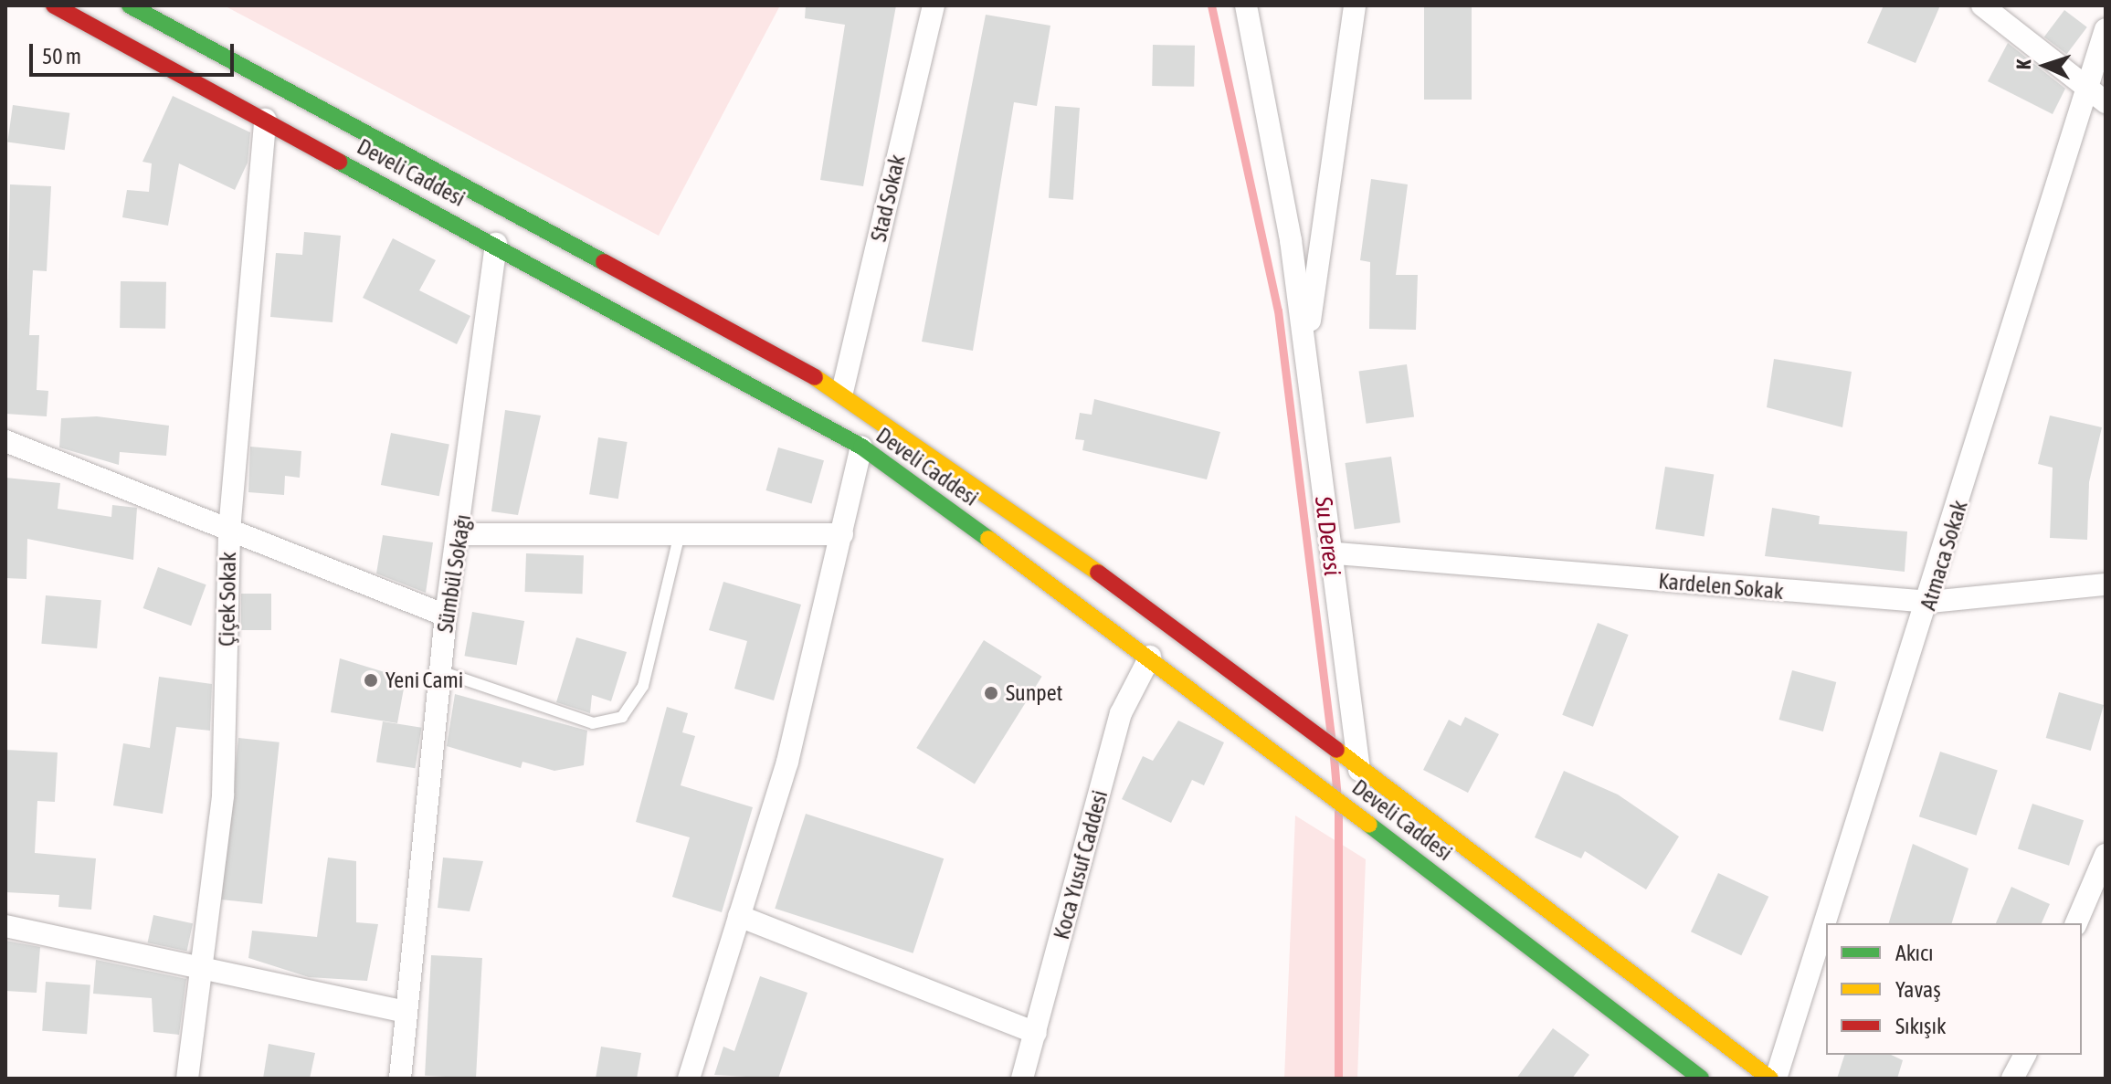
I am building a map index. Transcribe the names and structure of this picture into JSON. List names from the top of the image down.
{
  "streets": {
    "main road": ["Develi Caddesi"],
    "street": [
      "Stad Sokak",
      "Atmaca Sokak",
      "Sümbül Sokağı",
      "Kardelen Sokak",
      "Çiçek Sokak",
      "Koca Yusuf Caddesi"
    ]
  },
  "crossings": [
    ["Develi Caddesi", "Stad Sokak"],
    ["Develi Caddesi", "Atmaca Sokak"],
    ["Develi Caddesi", "Sümbül Sokağı"],
    ["Develi Caddesi", "Çiçek Sokak"],
    ["Develi Caddesi", "Koca Yusuf Caddesi"],
    ["Atmaca Sokak", "Kardelen Sokak"]
  ],
  "water": ["Su Deresi"],
  "places": ["Yeni Cami", "Sunpet"],
  "legend": ["Akıcı", "Yavaş", "Sıkışık"],
  "scale_bar": "50 m",
  "north": "left"
}
